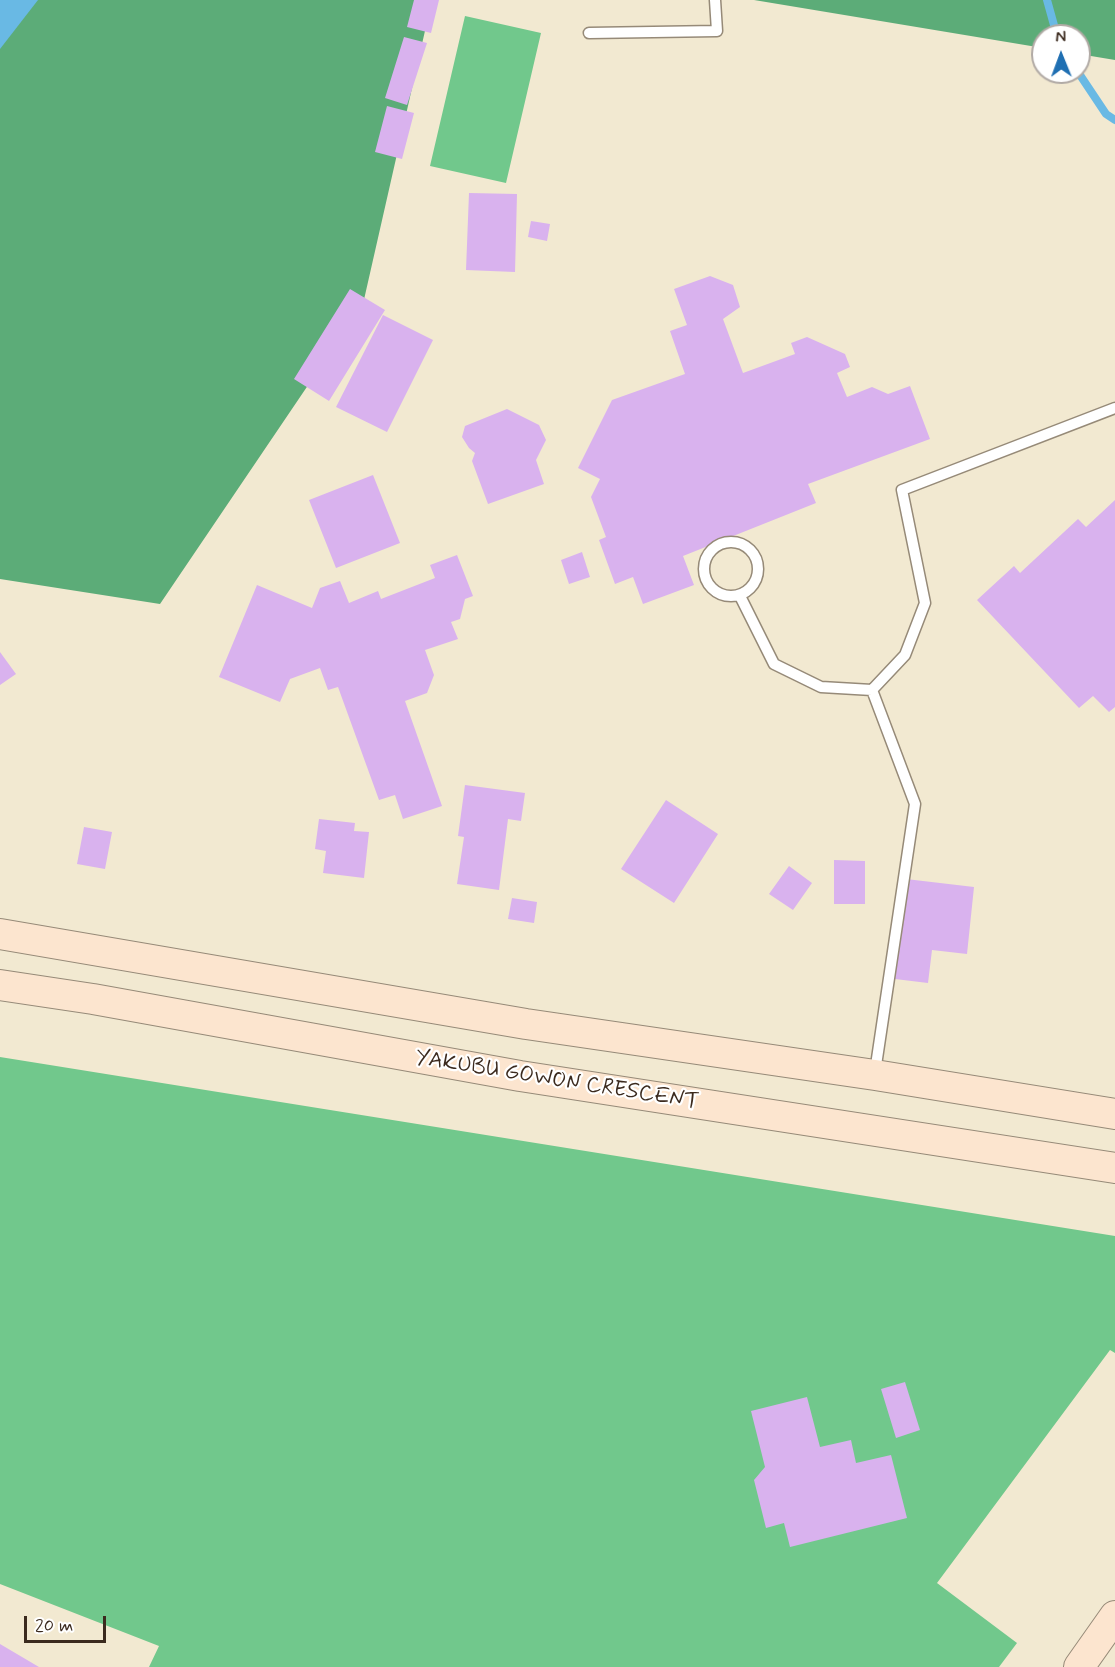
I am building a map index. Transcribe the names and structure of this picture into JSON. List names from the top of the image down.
{
  "streets": {
    "street": ["YAKUBU GOWON CRESCENT"]
  },
  "scale_bar": "20 m",
  "north": "top"
}
